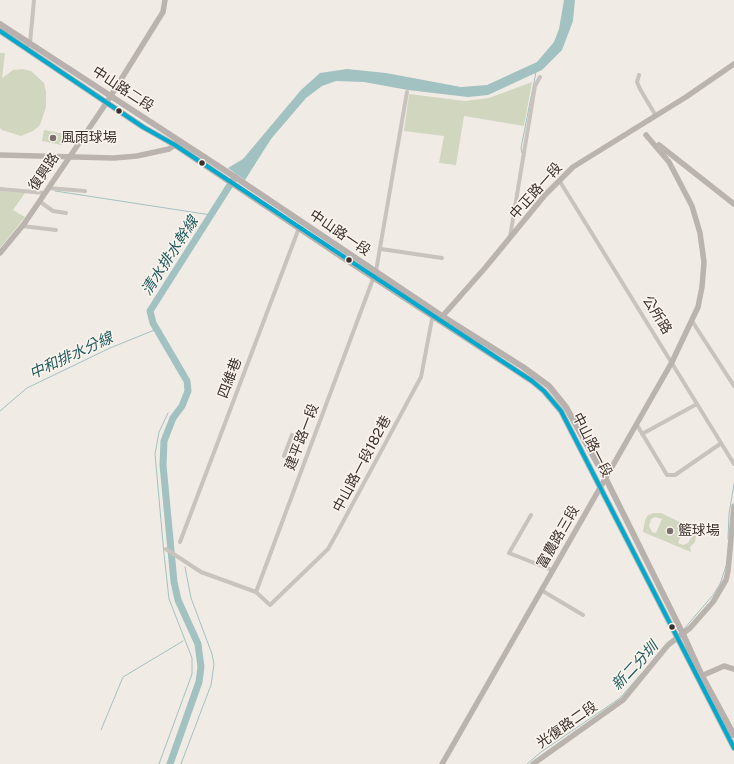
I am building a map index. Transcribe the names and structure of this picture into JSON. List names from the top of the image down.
{
  "streets": {
    "main road": ["中山路二段", "中山路一段"],
    "street": [
      "復興路",
      "中正路一段",
      "公所路",
      "四維巷",
      "建平路一段",
      "中山路一段182巷",
      "富農路三段",
      "光復路二段"
    ]
  },
  "crossings": [
    ["中山路二段", "復興路"],
    ["中山路二段", "中山路一段"],
    ["中正路一段", "中山路一段"],
    ["中正路一段", "公所路"],
    ["中山路一段", "四維巷"],
    ["中山路一段", "建平路一段"],
    ["中山路一段", "中山路一段182巷"],
    ["中山路一段", "富農路三段"],
    ["中山路一段", "光復路二段"],
    ["公所路", "富農路三段"],
    ["建平路一段", "中山路一段182巷"]
  ],
  "water": ["清水排水幹線", "中和排水分線", "新二分圳"],
  "places": ["風雨球場", "籃球場"]
}
